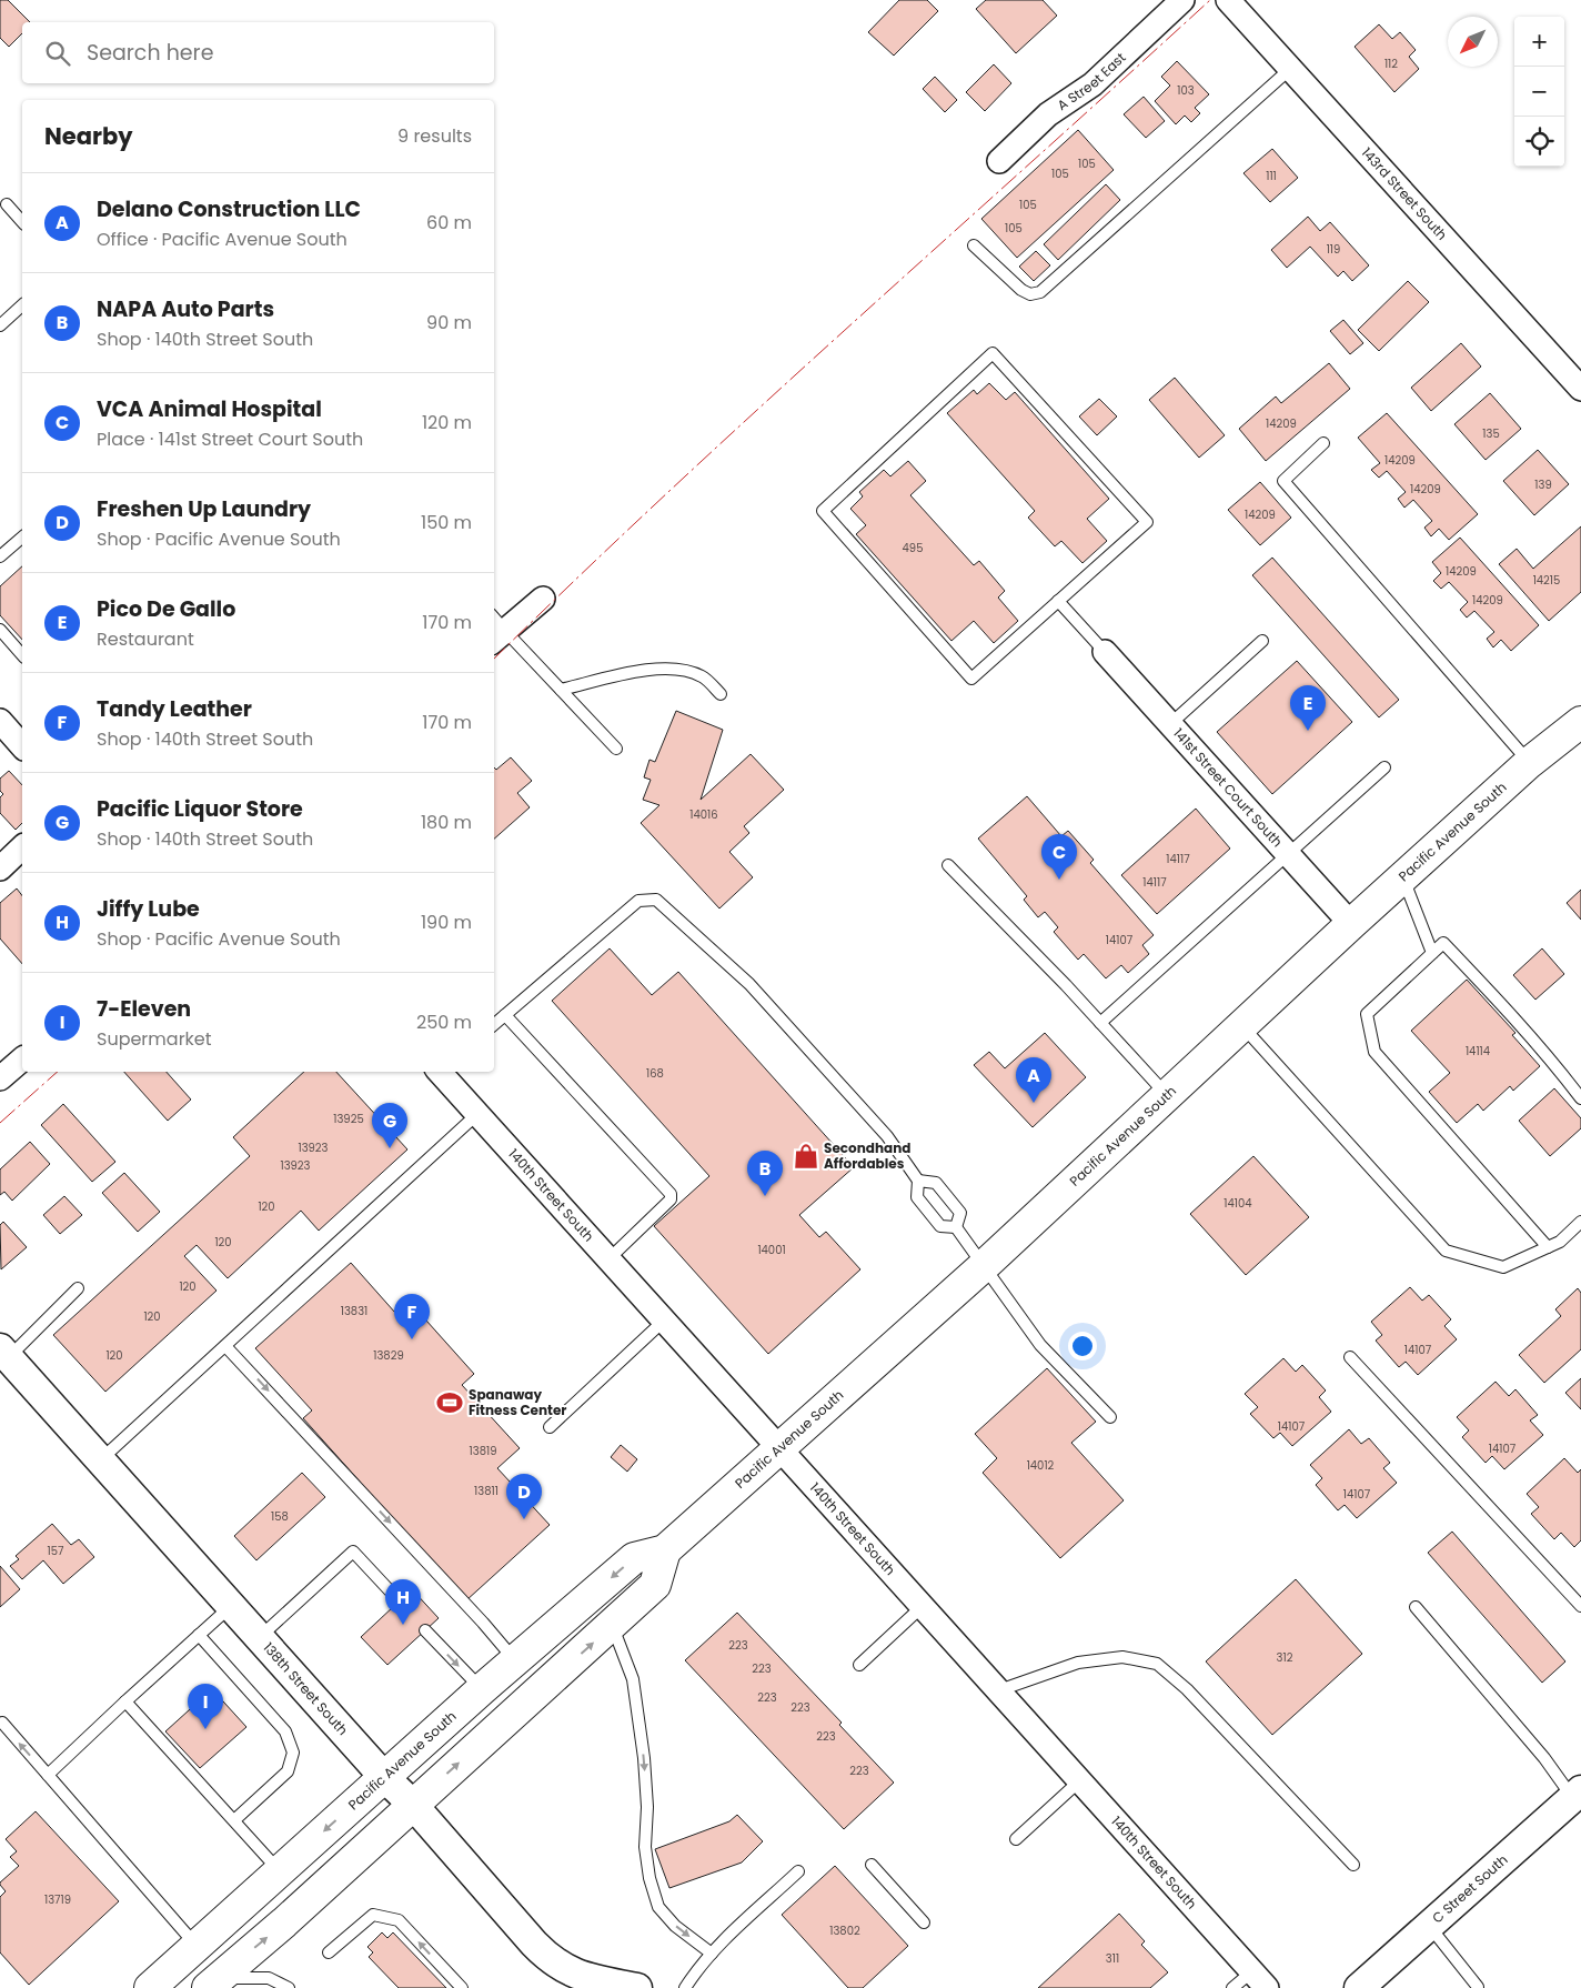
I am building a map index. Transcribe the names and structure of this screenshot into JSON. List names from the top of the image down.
{
  "streets": {
    "main road": ["Pacific Avenue South"],
    "street": [
      "A Street East",
      "143rd Street South",
      "141st Street Court South",
      "140th Street South",
      "138th Street South",
      "C Street South"
    ]
  },
  "crossings": [
    ["141st Street Court South", "Pacific Avenue South"],
    ["Pacific Avenue South", "140th Street South"],
    ["Pacific Avenue South", "138th Street South"]
  ],
  "places": {
    "shop": ["Secondhand Affordables"],
    "sports": ["Spanaway Fitness Center"]
  },
  "house_numbers": [
    "112",
    "103",
    "105",
    "105",
    "111",
    "105",
    "105",
    "119",
    "14209",
    "135",
    "14209",
    "139",
    "14209",
    "14209",
    "495",
    "14209",
    "14215",
    "14209",
    "14016",
    "14117",
    "14117",
    "14107",
    "14114",
    "168",
    "13925",
    "13923",
    "13923",
    "14104",
    "120",
    "120",
    "14001",
    "120",
    "13831",
    "120",
    "14107",
    "120",
    "13829",
    "14107",
    "14107",
    "13819",
    "14012",
    "13811",
    "14107",
    "158",
    "157",
    "223",
    "312",
    "223",
    "223",
    "223",
    "223",
    "223",
    "13719",
    "13802",
    "311"
  ],
  "north": "bottom left",
  "page": {
    "map_buttons": ["+", "−"],
    "search": "Search here",
    "heading": ["Nearby", "9 results"],
    "list": [
      {
        "mark": "A",
        "name": "Delano Construction LLC",
        "note": "Office · Pacific Avenue South",
        "value": "60 m"
      },
      {
        "mark": "B",
        "name": "NAPA Auto Parts",
        "note": "Shop · 140th Street South",
        "value": "90 m"
      },
      {
        "mark": "C",
        "name": "VCA Animal Hospital",
        "note": "Place · 141st Street Court South",
        "value": "120 m"
      },
      {
        "mark": "D",
        "name": "Freshen Up Laundry",
        "note": "Shop · Pacific Avenue South",
        "value": "150 m"
      },
      {
        "mark": "E",
        "name": "Pico De Gallo",
        "note": "Restaurant",
        "value": "170 m"
      },
      {
        "mark": "F",
        "name": "Tandy Leather",
        "note": "Shop · 140th Street South",
        "value": "170 m"
      },
      {
        "mark": "G",
        "name": "Pacific Liquor Store",
        "note": "Shop · 140th Street South",
        "value": "180 m"
      },
      {
        "mark": "H",
        "name": "Jiffy Lube",
        "note": "Shop · Pacific Avenue South",
        "value": "190 m"
      },
      {
        "mark": "I",
        "name": "7-Eleven",
        "note": "Supermarket",
        "value": "250 m"
      }
    ],
    "pins": [
      "E",
      "C",
      "A",
      "G",
      "B",
      "F",
      "D",
      "H",
      "I"
    ]
  }
}
